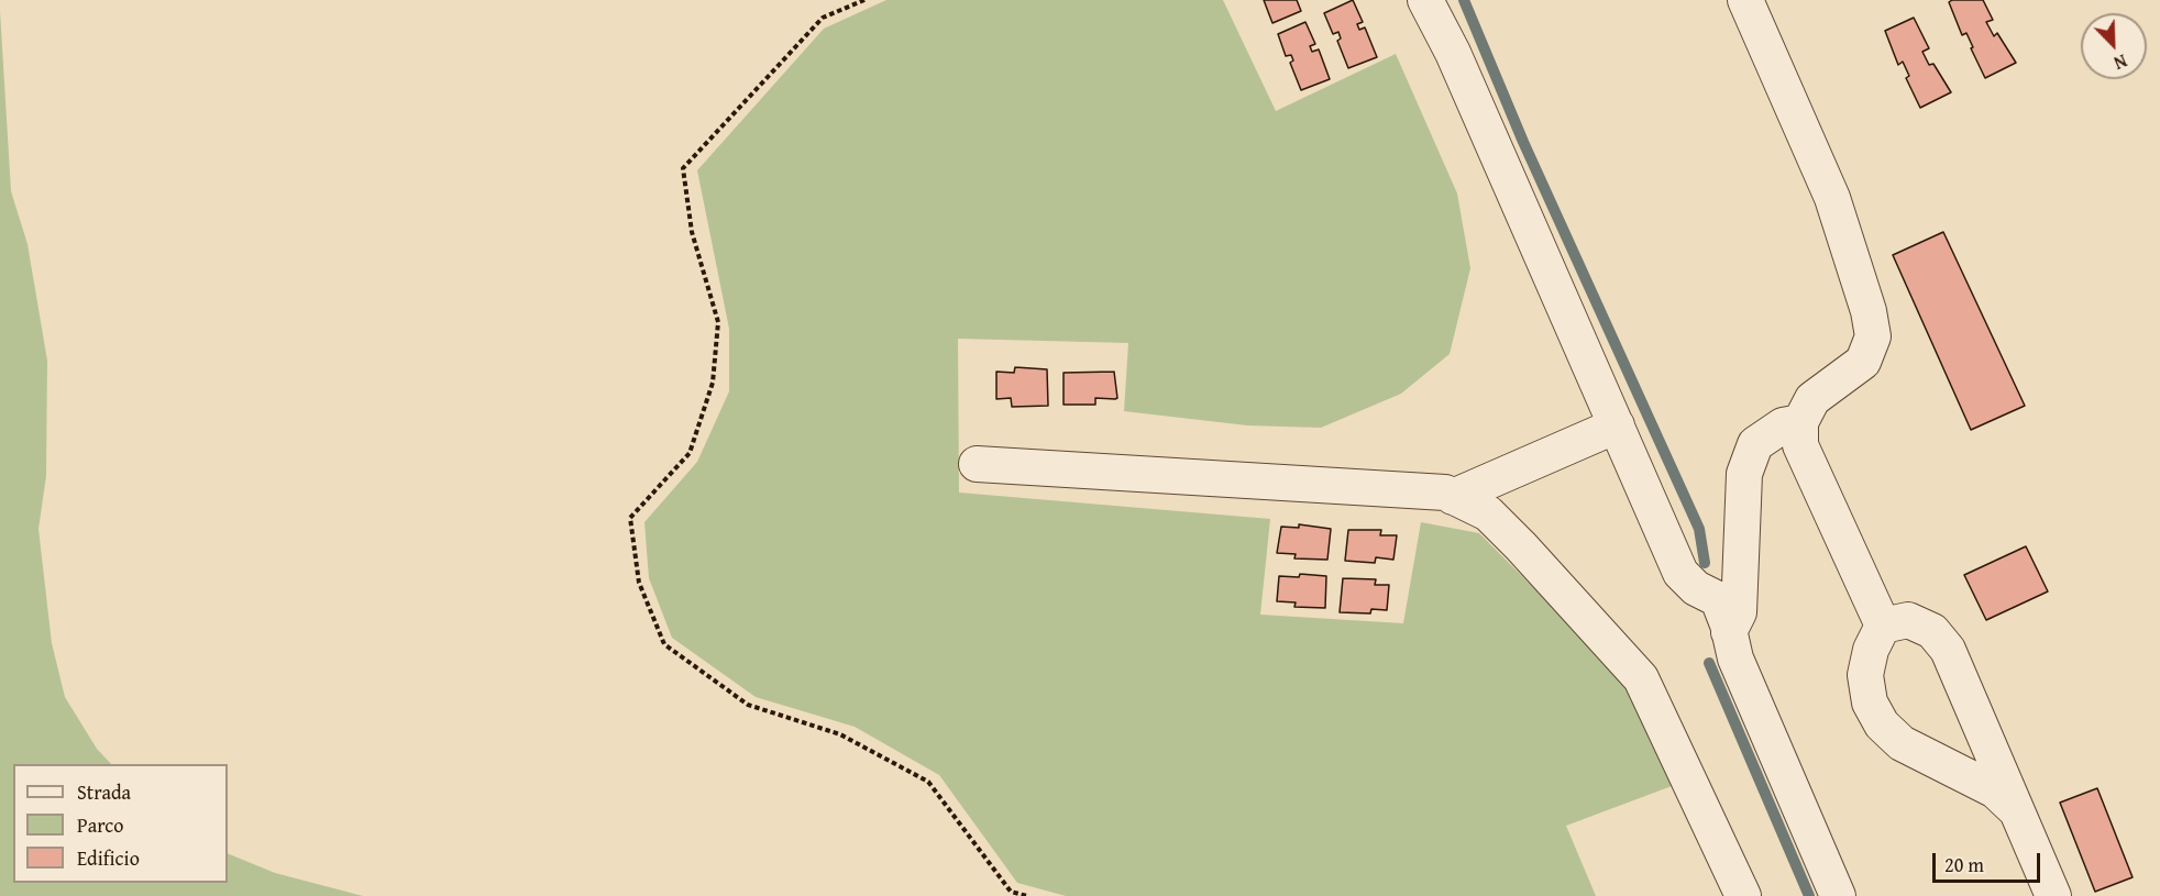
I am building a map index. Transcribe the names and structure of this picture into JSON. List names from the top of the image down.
{
  "legend": ["Strada", "Parco", "Edificio"],
  "scale_bar": "20 m",
  "north": "bottom right"
}
